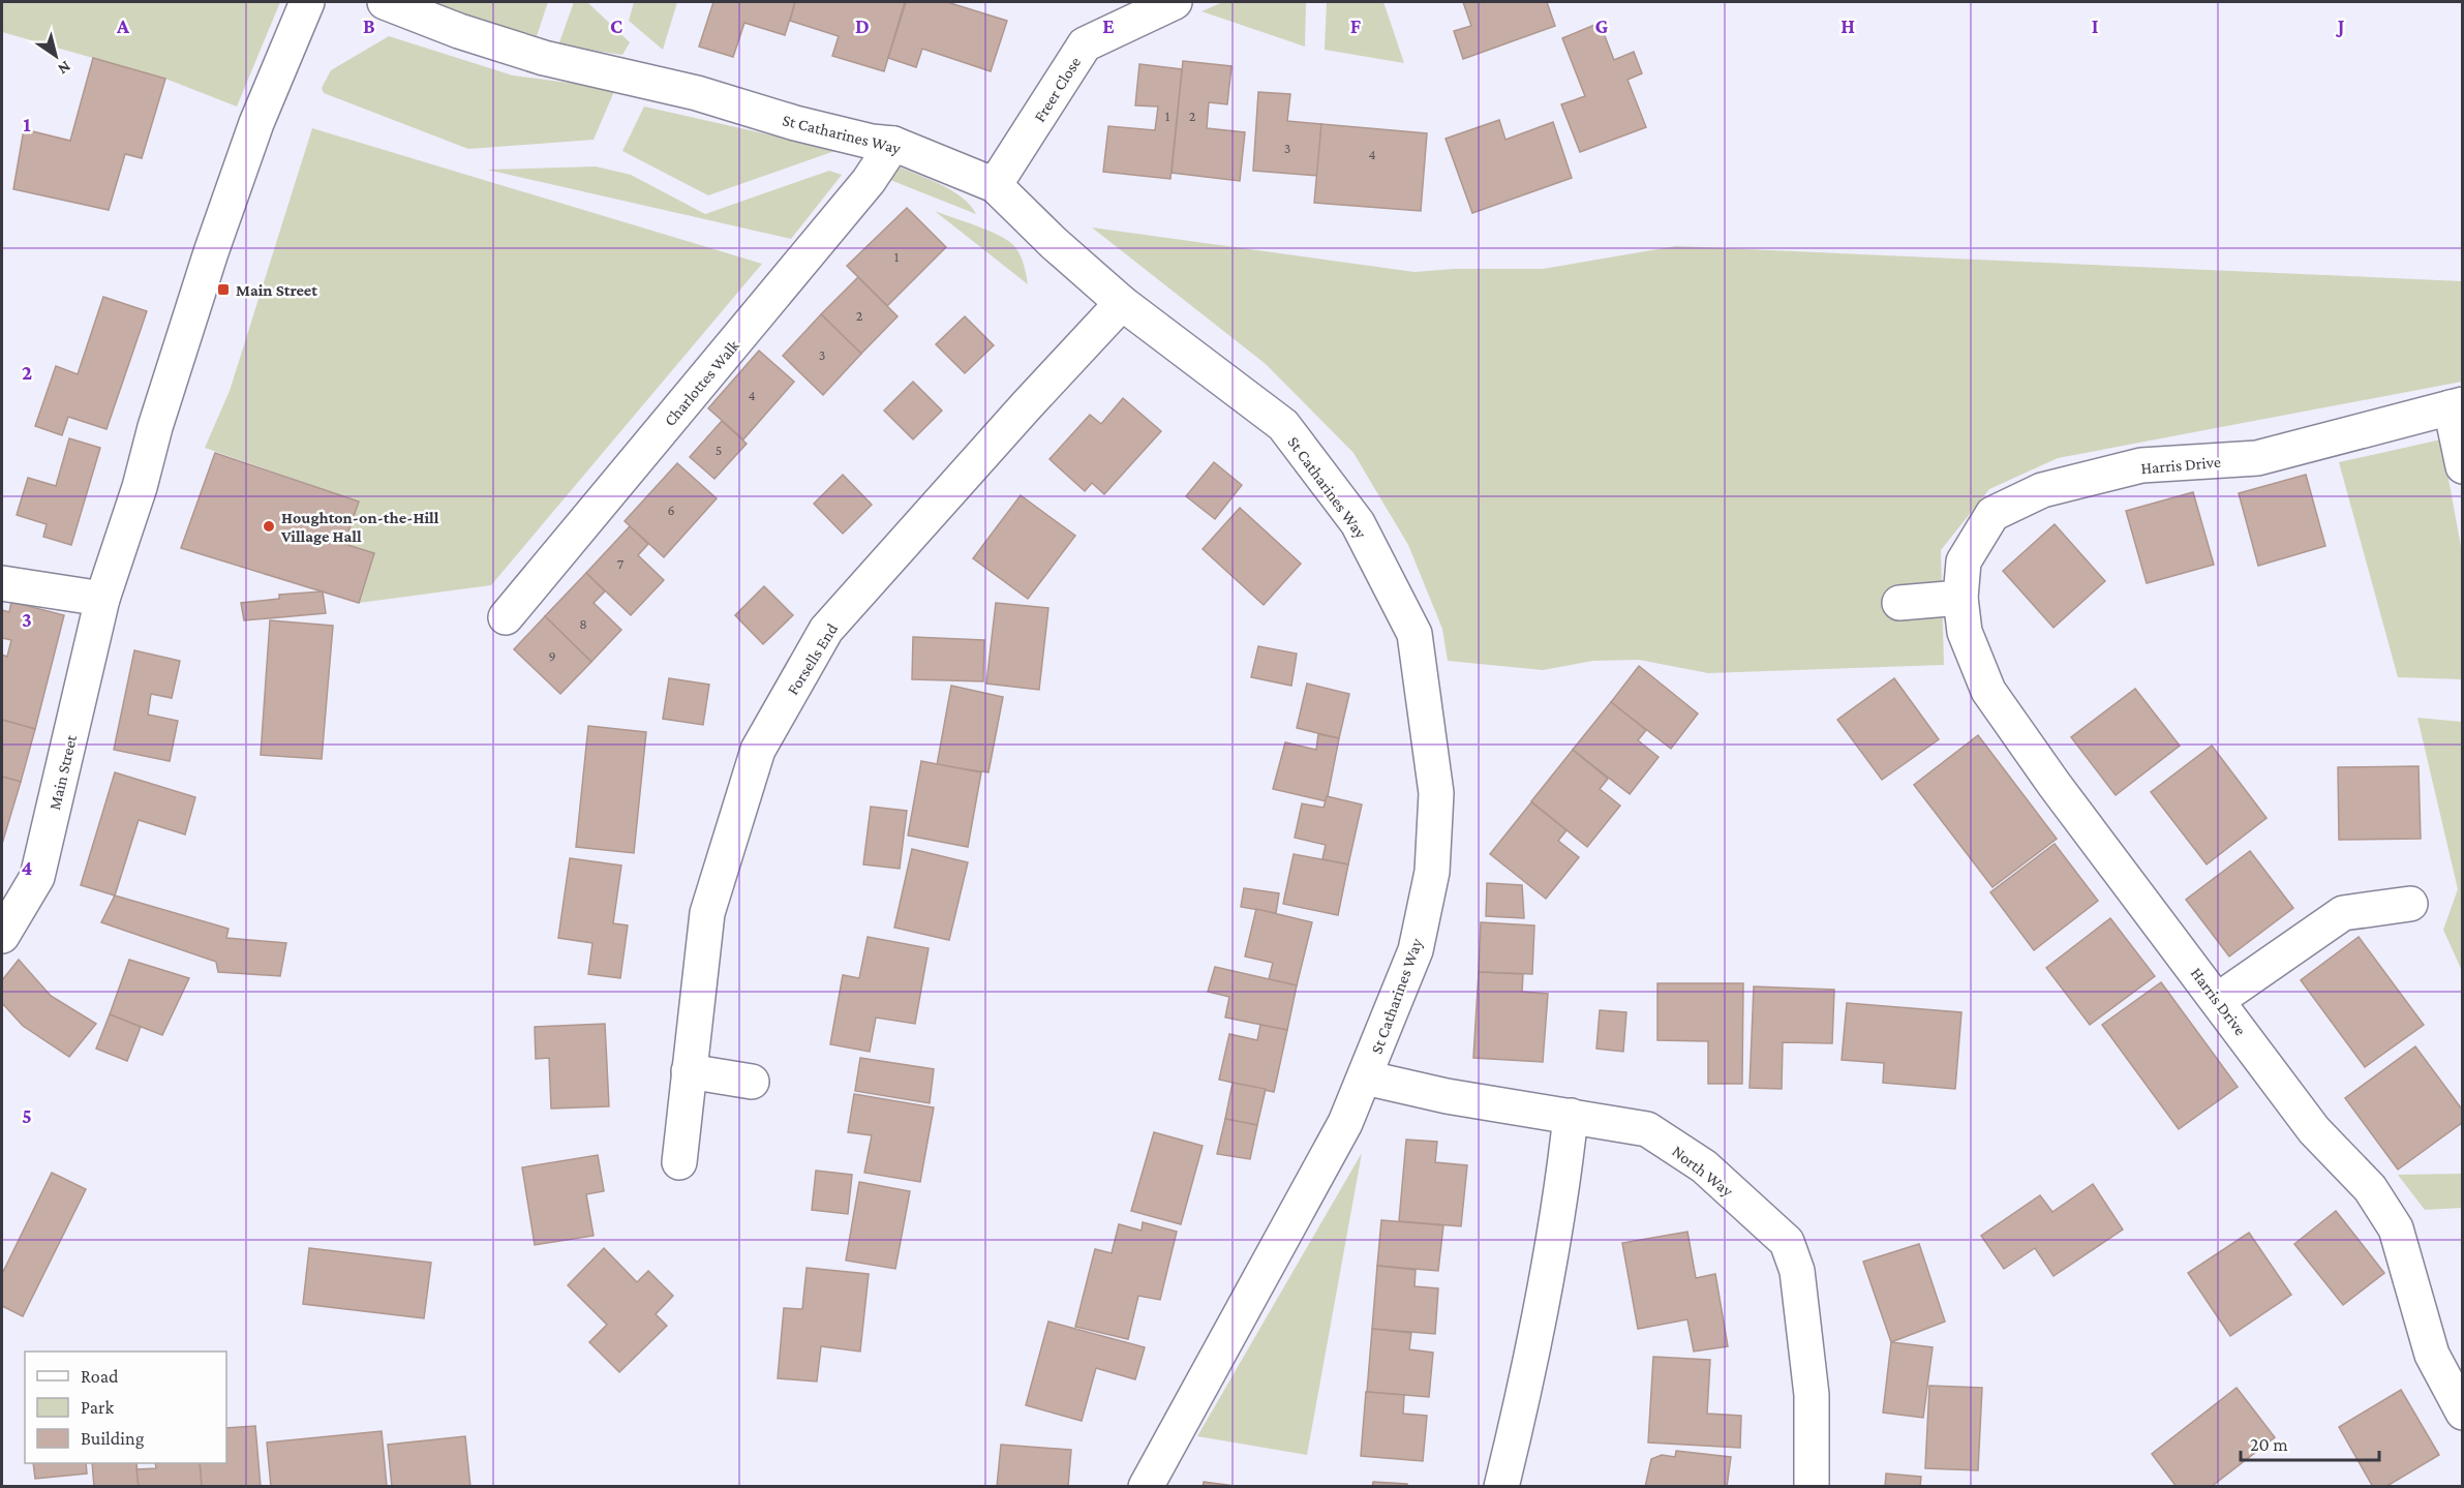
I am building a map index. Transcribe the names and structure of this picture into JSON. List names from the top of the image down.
{
  "streets": {
    "street": [
      "Freer Close",
      "St Catharines Way",
      "Charlottes Walk",
      "Harris Drive",
      "Forsells End",
      "Main Street",
      "North Way"
    ]
  },
  "crossings": [
    ["Freer Close", "St Catharines Way"],
    ["St Catharines Way", "Charlottes Walk"],
    ["St Catharines Way", "Forsells End"],
    ["St Catharines Way", "North Way"]
  ],
  "places": {
    "transit": ["Main Street"],
    "other": ["Houghton-on-the-Hill Village Hall"]
  },
  "house_numbers": [
    "1",
    "2",
    "3",
    "4",
    "1",
    "2",
    "3",
    "4",
    "5",
    "6",
    "7",
    "8",
    "9"
  ],
  "legend": ["Road", "Park", "Building"],
  "scale_bar": "20 m",
  "north": "bottom right",
  "grid": {
    "columns": [
      "A",
      "B",
      "C",
      "D",
      "E",
      "F",
      "G",
      "H",
      "I",
      "J"
    ],
    "rows": [
      "1",
      "2",
      "3",
      "4",
      "5"
    ]
  }
}
